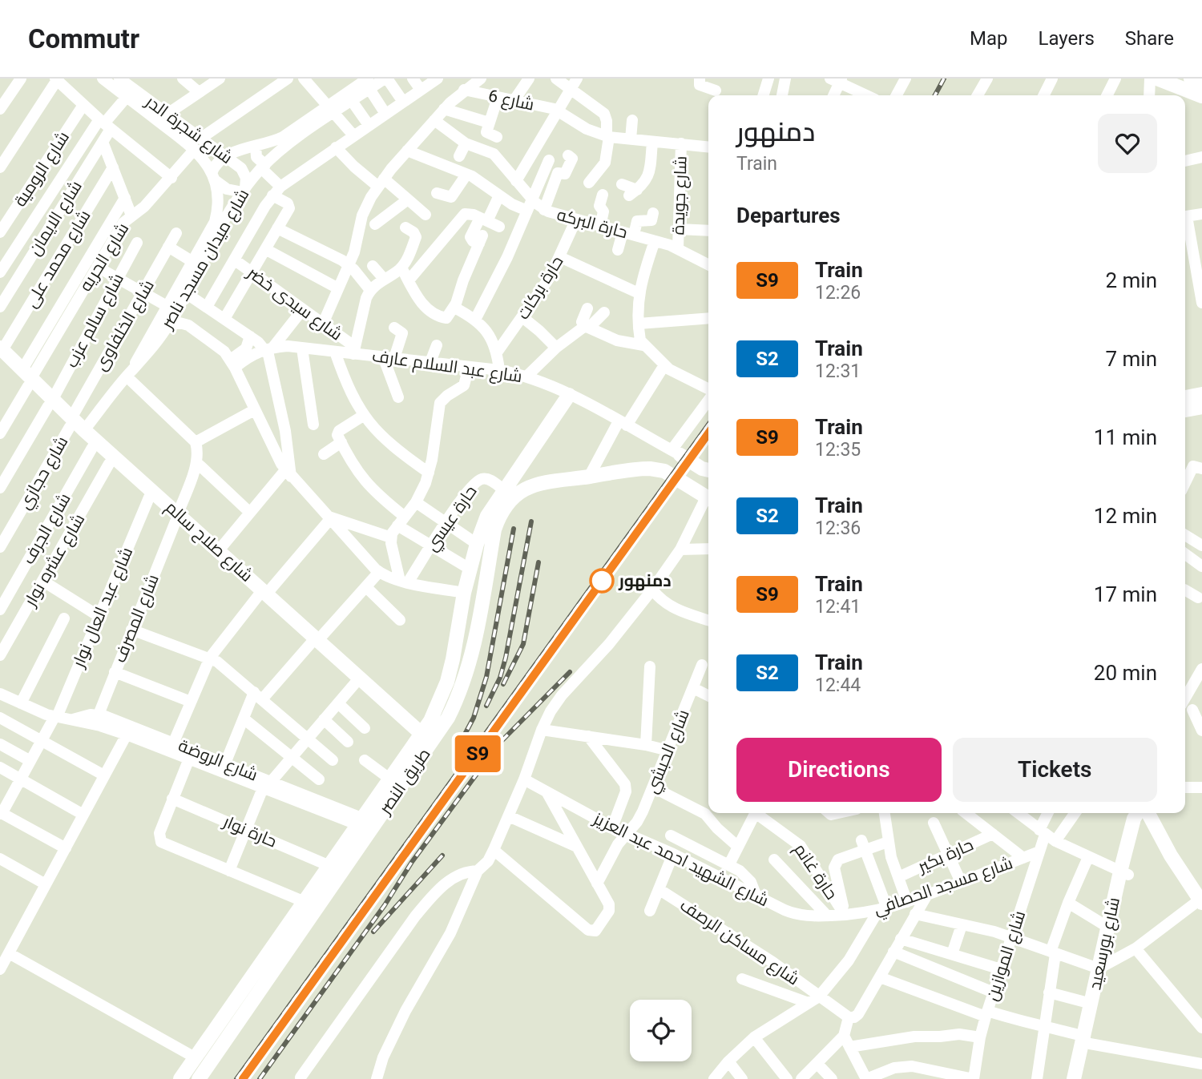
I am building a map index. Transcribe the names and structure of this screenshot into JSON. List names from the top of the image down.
{
  "streets": {
    "main road": ["شارع صلاح سالم", "طريق النصر", "شارع بورسعيد"],
    "street": [
      "شارع 6",
      "شارع شجرة الدر",
      "شارع الرومية",
      "شارع جويدة",
      "شارع الايمان",
      "حارة البركه",
      "شارع الحريه",
      "شارع محمد على",
      "شارع ميدان مسجد ناصر",
      "حارة بركات",
      "شارع سيدى خضر",
      "شارع سالم عزب",
      "شارع الخلفاوى",
      "شارع عبد السلام عارف",
      "شارع حجازي",
      "حارة عيسي",
      "شارع الجرف",
      "شارع عشره نوار",
      "شارع عبد العال نوار",
      "شارع المصرف",
      "شارع الحبشي",
      "شارع الروضة",
      "حارة نوار",
      "حارة بكير",
      "شارع الشهيد احمد عبد العزيز",
      "حارة غانم",
      "شارع مسجد الحصافي",
      "شارع مساكن الرصف",
      "شارع الموازين"
    ]
  },
  "crossings": [
    ["شارع شجرة الدر", "شارع الحريه"],
    ["شارع شجرة الدر", "شارع ميدان مسجد ناصر"],
    ["شارع جويدة", "حارة البركه"],
    ["حارة البركه", "حارة بركات"],
    ["شارع الحريه", "شارع صلاح سالم"],
    ["شارع محمد على", "شارع صلاح سالم"],
    ["شارع ميدان مسجد ناصر", "شارع صلاح سالم"],
    ["شارع سيدى خضر", "شارع عبد السلام عارف"],
    ["شارع سالم عزب", "شارع صلاح سالم"],
    ["شارع الخلفاوى", "شارع حجازي"],
    ["شارع الخلفاوى", "شارع صلاح سالم"],
    ["شارع عبد السلام عارف", "طريق النصر"],
    ["شارع حجازي", "شارع صلاح سالم"],
    ["حارة عيسي", "طريق النصر"],
    ["شارع الجرف", "شارع صلاح سالم"],
    ["شارع صلاح سالم", "شارع عشره نوار"],
    ["شارع صلاح سالم", "شارع عبد العال نوار"],
    ["شارع صلاح سالم", "شارع المصرف"],
    ["شارع صلاح سالم", "طريق النصر"],
    ["شارع عبد العال نوار", "شارع الروضة"],
    ["شارع المصرف", "شارع الروضة"],
    ["شارع الحبشي", "شارع الشهيد احمد عبد العزيز"],
    ["شارع الروضة", "طريق النصر"],
    ["طريق النصر", "حارة نوار"],
    ["شارع الشهيد احمد عبد العزيز", "حارة غانم"],
    ["شارع الشهيد احمد عبد العزيز", "شارع مسجد الحصافي"],
    ["حارة غانم", "شارع مسجد الحصافي"],
    ["شارع مسجد الحصافي", "شارع الموازين"]
  ],
  "places": ["دمنهور"],
  "page": {
    "header": "Commutr",
    "nav": ["Map", "Layers", "Share"],
    "on_map": "S9",
    "heading": [
      ["دمنهور", "Train"],
      "Departures"
    ],
    "list": [
      {
        "mark": "S9",
        "name": "Train",
        "note": "12:26",
        "value": "2 min"
      },
      {
        "mark": "S2",
        "name": "Train",
        "note": "12:31",
        "value": "7 min"
      },
      {
        "mark": "S9",
        "name": "Train",
        "note": "12:35",
        "value": "11 min"
      },
      {
        "mark": "S2",
        "name": "Train",
        "note": "12:36",
        "value": "12 min"
      },
      {
        "mark": "S9",
        "name": "Train",
        "note": "12:41",
        "value": "17 min"
      },
      {
        "mark": "S2",
        "name": "Train",
        "note": "12:44",
        "value": "20 min"
      }
    ],
    "buttons": ["Directions", "Tickets"]
  }
}
